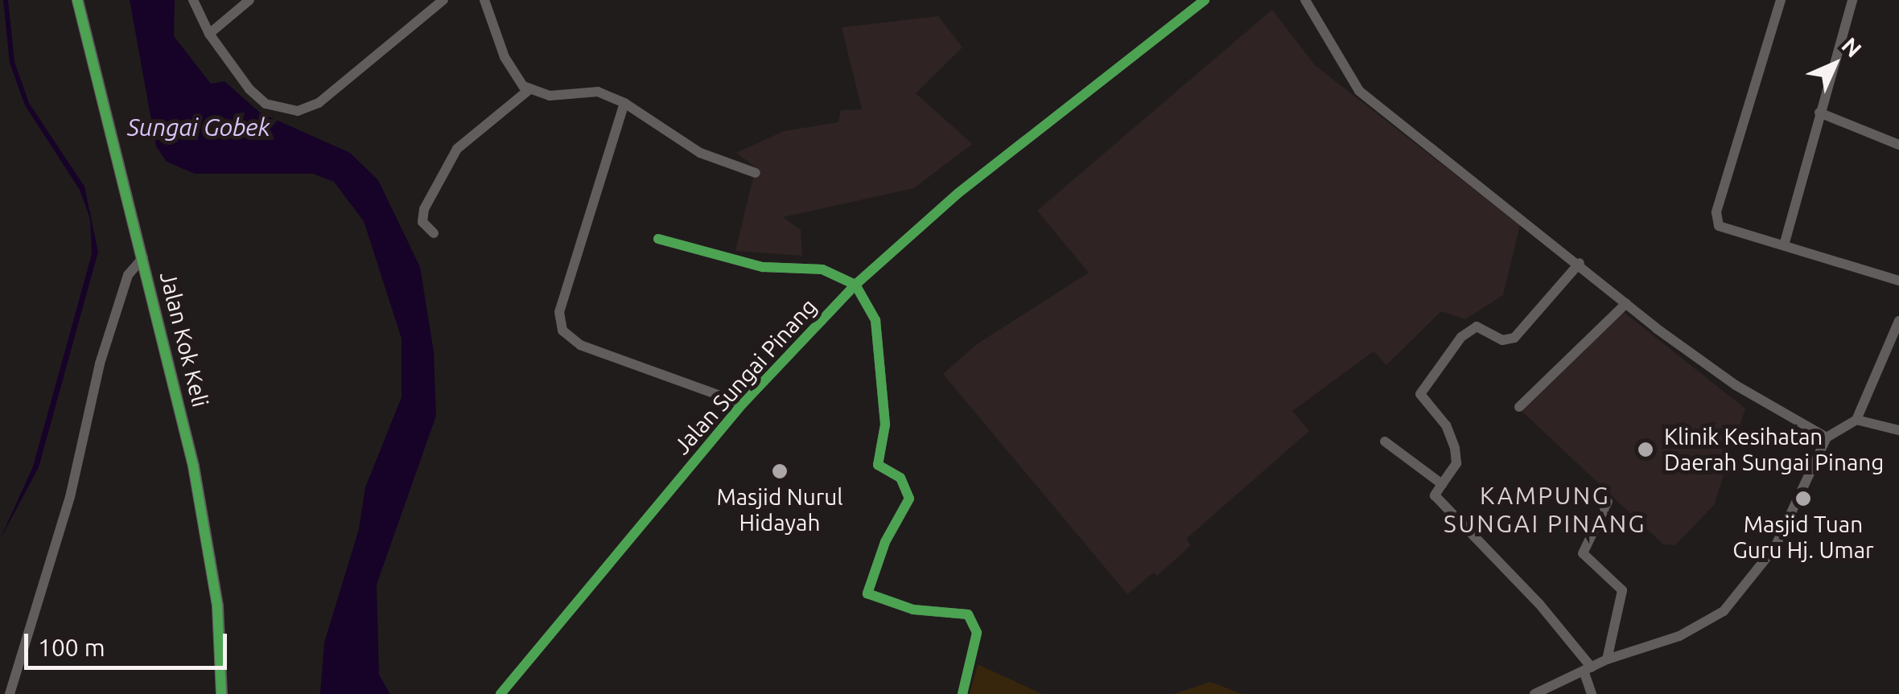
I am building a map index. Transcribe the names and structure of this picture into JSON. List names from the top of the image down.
{
  "streets": {
    "street": ["Jalan Kok Keli", "Jalan Sungai Pinang"]
  },
  "districts": ["KAMPUNG SUNGAI PINANG"],
  "water": ["Sungai Gobek"],
  "places": ["Klinik Kesihatan Daerah Sungai Pinang", "Masjid Nurul Hidayah", "Masjid Tuan Guru Hj. Umar"],
  "scale_bar": "100 m",
  "north": "top right"
}
